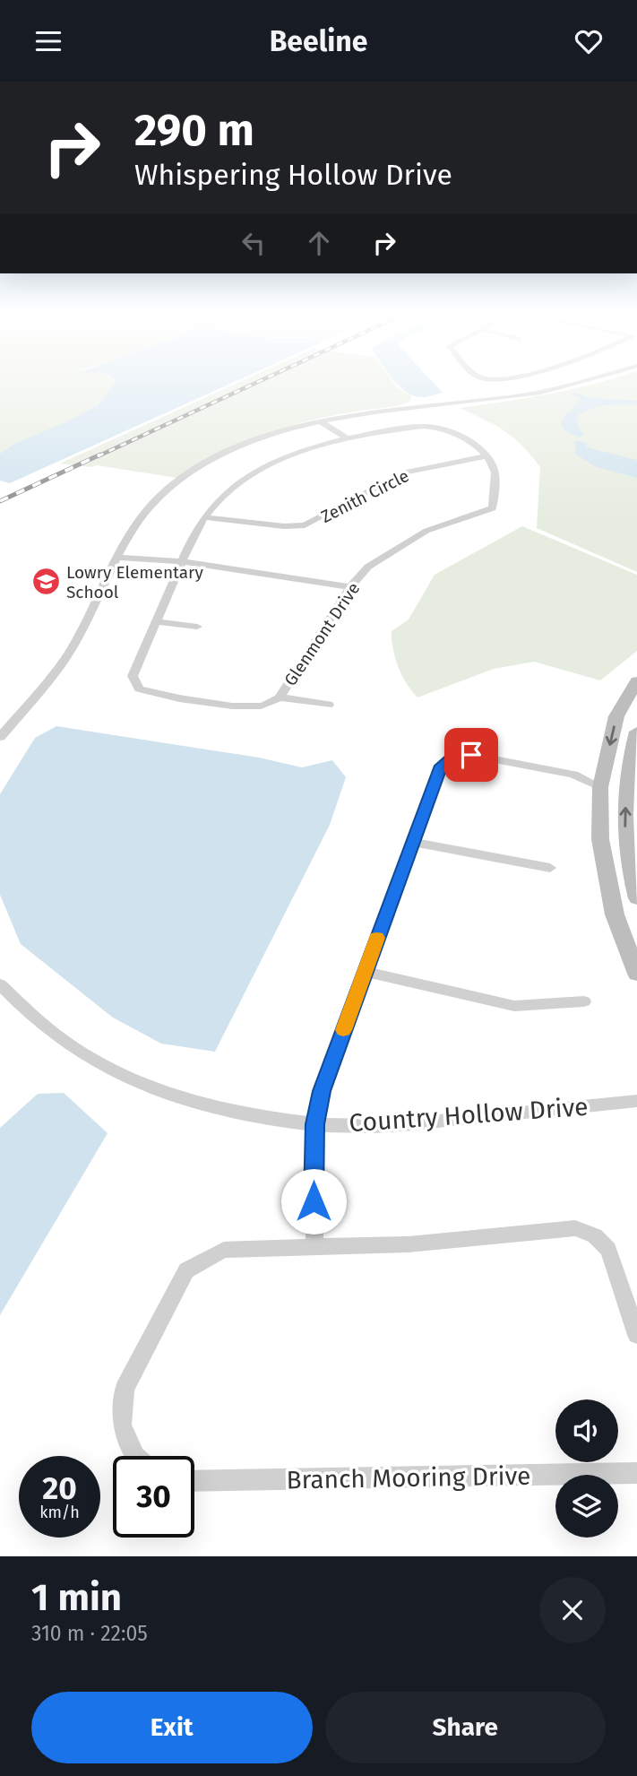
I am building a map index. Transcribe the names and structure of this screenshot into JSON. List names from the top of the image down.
{
  "streets": {
    "street": [
      "Zenith Circle",
      "Glenmont Drive",
      "Country Hollow Drive",
      "Branch Mooring Drive"
    ]
  },
  "crossings": [
    ["Zenith Circle", "Glenmont Drive"]
  ],
  "places": {
    "school or university": ["Lowry Elementary School"]
  },
  "page": {
    "header": "Beeline",
    "turn": ["290 m", "Whispering Hollow Drive"],
    "speed": "20 km/h",
    "limit": "30",
    "heading": ["1 min", "310 m · 22:05"],
    "buttons": ["Exit", "Share"]
  }
}
